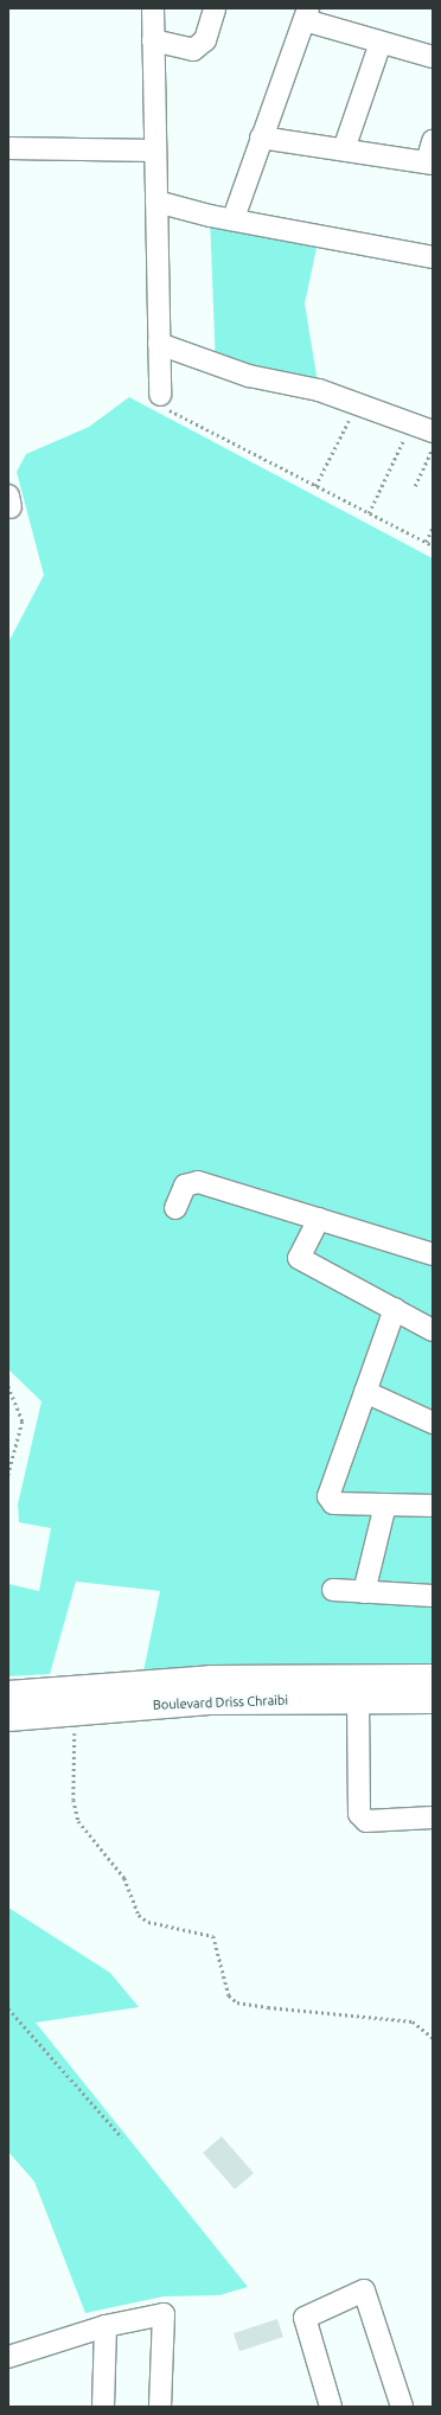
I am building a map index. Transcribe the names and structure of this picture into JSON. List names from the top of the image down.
{
  "streets": {
    "main road": ["Boulevard Driss Chraibi"]
  }
}
